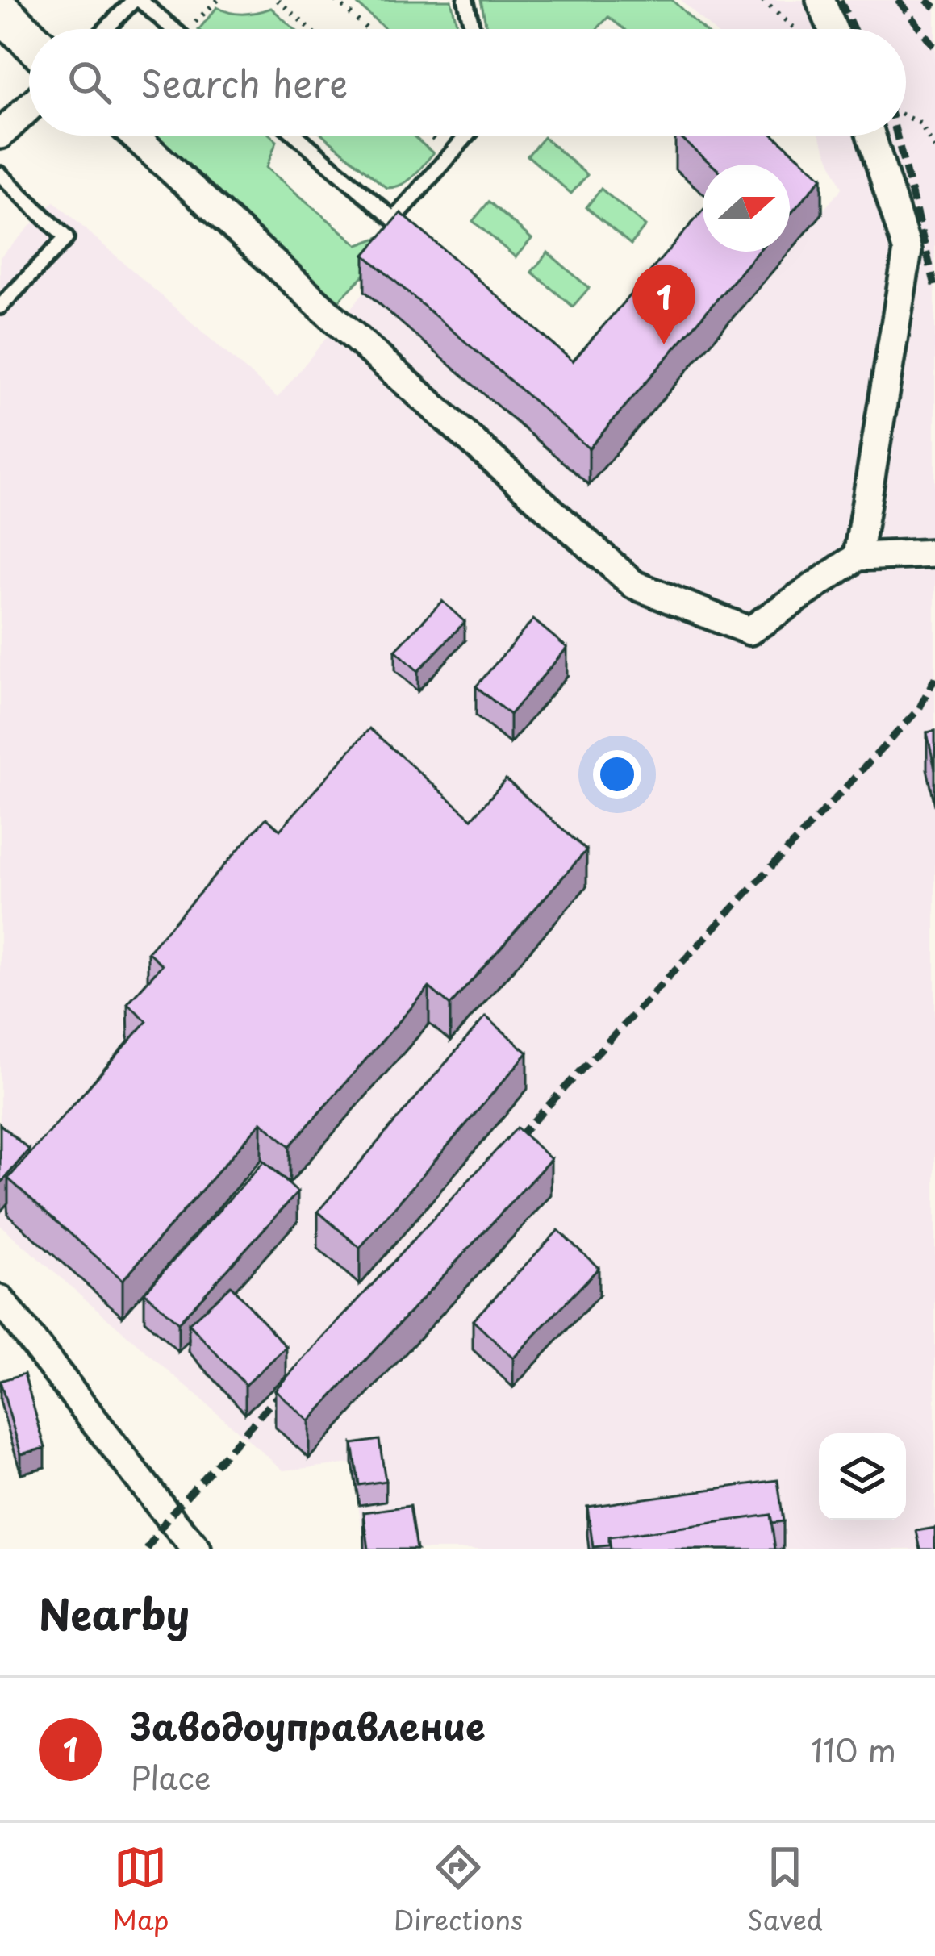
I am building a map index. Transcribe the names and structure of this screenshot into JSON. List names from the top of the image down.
{
  "north": "right",
  "page": {
    "search": "Search here",
    "pins": "1",
    "heading": "Nearby",
    "list": [
      {
        "mark": "1",
        "name": "Заводоуправление",
        "note": "Place",
        "value": "110 m"
      }
    ],
    "nav": ["Map", "Directions", "Saved"]
  }
}
